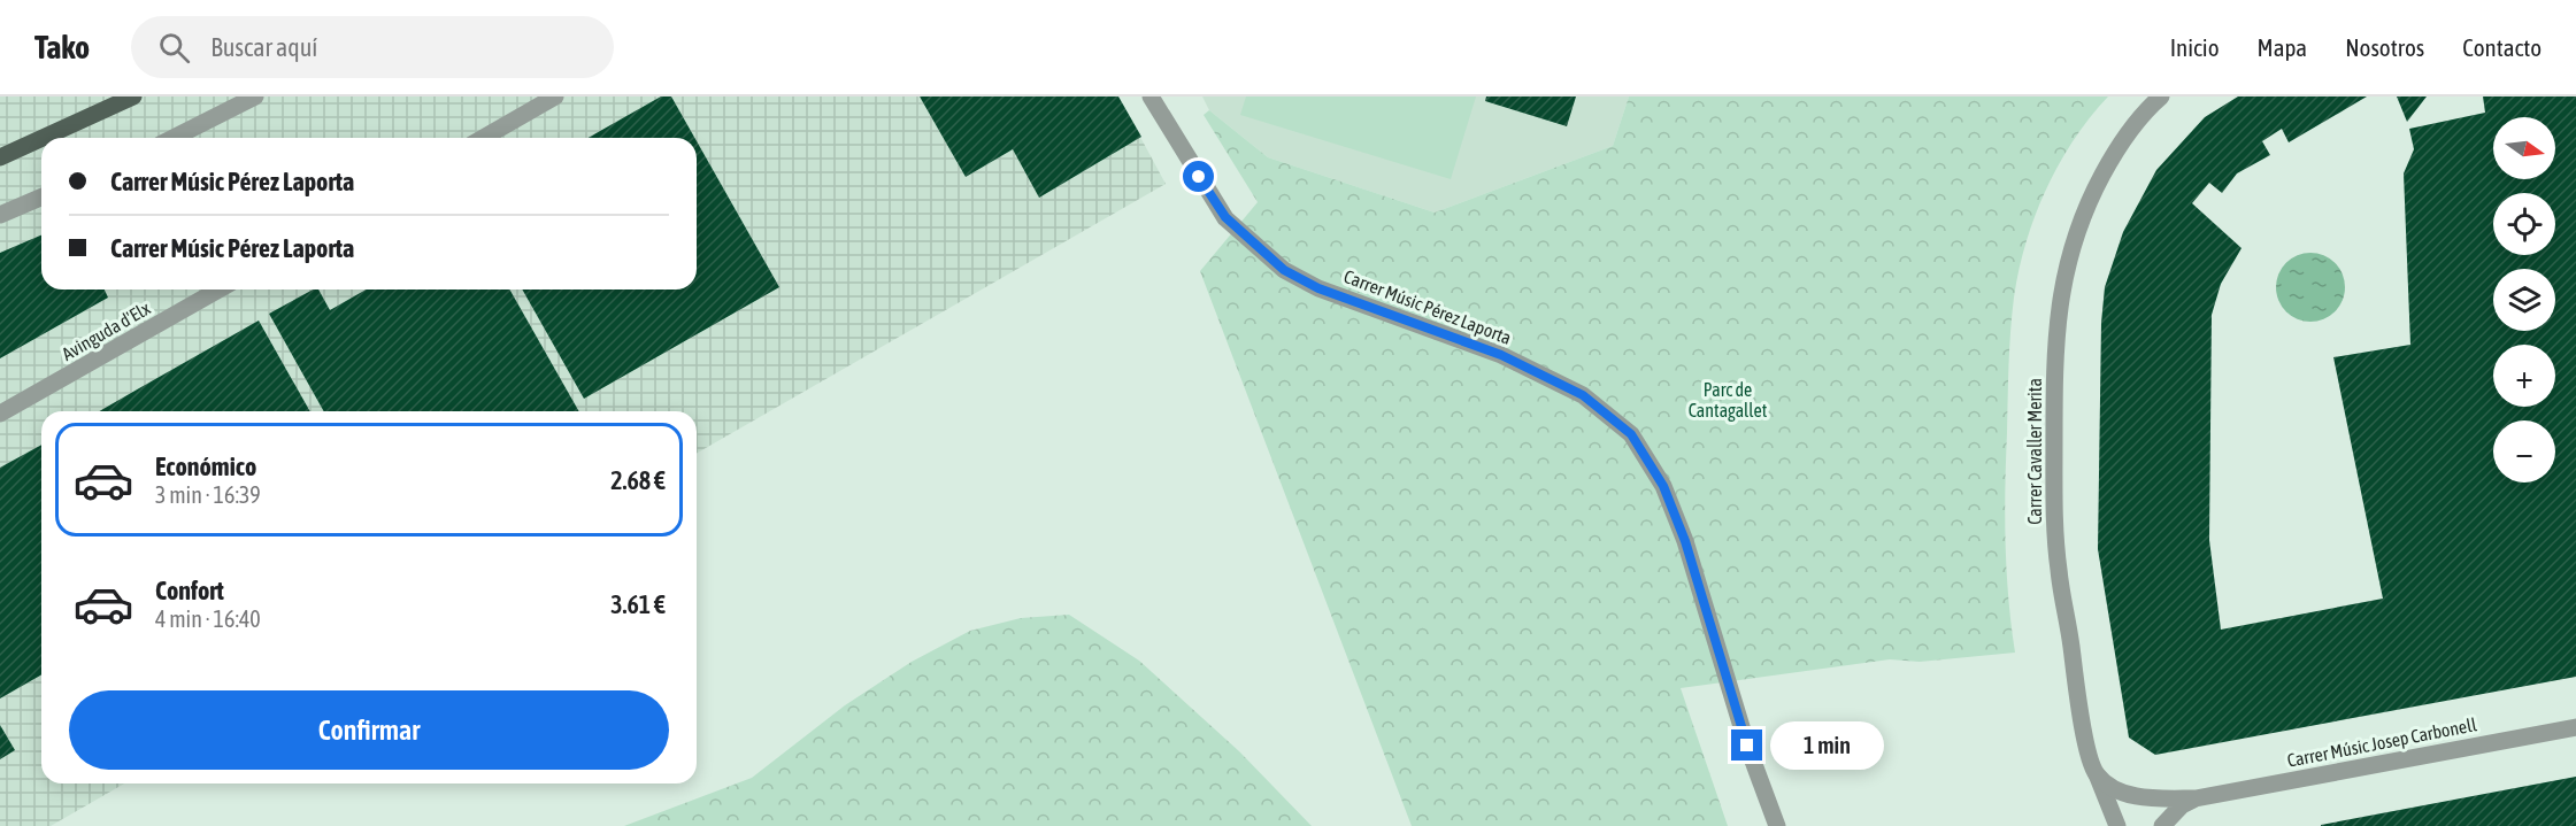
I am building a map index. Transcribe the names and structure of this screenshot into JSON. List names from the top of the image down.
{
  "streets": {
    "street": [
      "Carrer Músic Pérez Laporta",
      "Avinguda d'Elx",
      "Carrer Cavaller Merita",
      "Carrer Músic Josep Carbonell"
    ]
  },
  "crossings": [
    ["Carrer Cavaller Merita", "Carrer Músic Josep Carbonell"]
  ],
  "parks": ["Parc de Cantagallet"],
  "north": "right",
  "page": {
    "header": "Tako",
    "search": "Buscar aquí",
    "nav": [
      "Inicio",
      "Mapa",
      "Nosotros",
      "Contacto"
    ],
    "map_buttons": ["+", "−"],
    "banner": ["Carrer Músic Pérez Laporta", "Carrer Músic Pérez Laporta"],
    "list": [
      {
        "name": "Económico",
        "note": "3 min · 16:39",
        "value": "2.68 €"
      },
      {
        "name": "Confort",
        "note": "4 min · 16:40",
        "value": "3.61 €"
      }
    ],
    "buttons": "Confirmar",
    "bubble": "1 min"
  }
}
